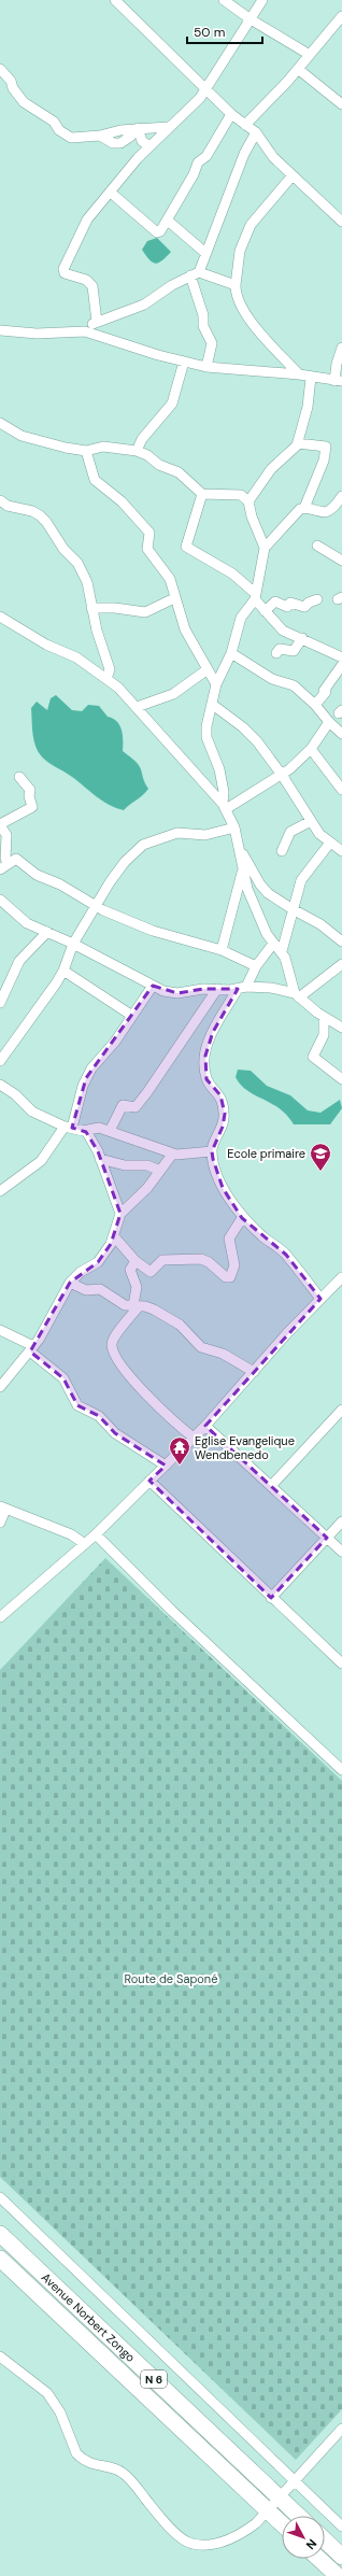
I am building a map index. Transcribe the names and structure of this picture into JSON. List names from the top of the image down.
{
  "streets": {
    "main road": ["Avenue Norbert Zongo", "N 6"]
  },
  "parks": ["Route de Saponé"],
  "places": {
    "school or university": ["Ecole primaire"],
    "temple": ["Eglise Evangelique Wendbenedo"]
  },
  "scale_bar": "50 m",
  "north": "bottom right"
}
